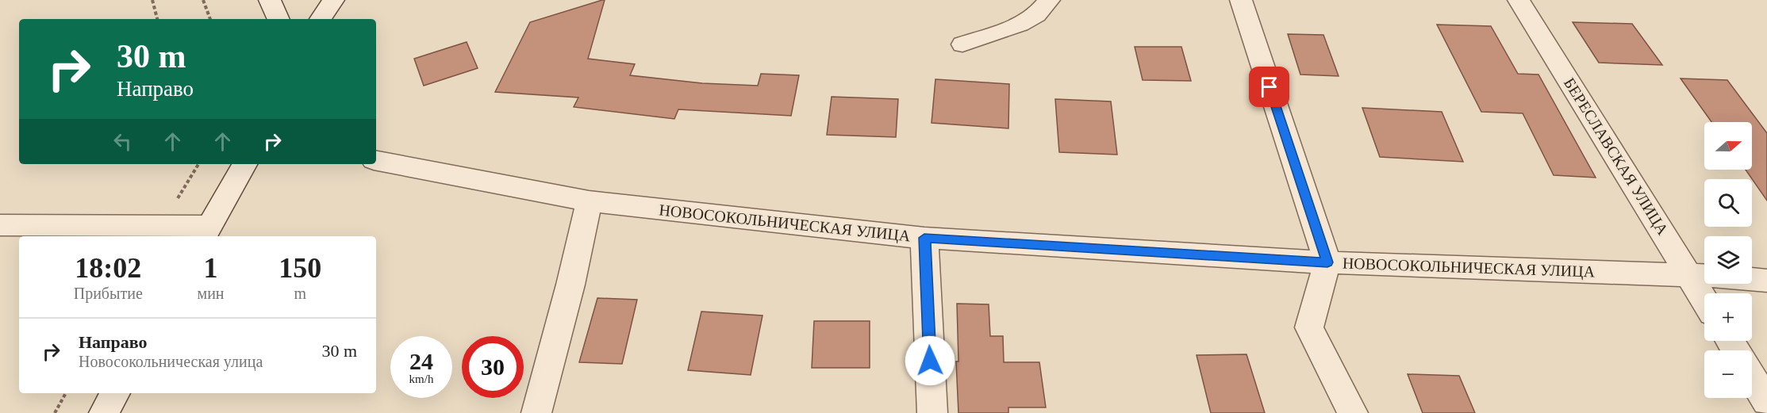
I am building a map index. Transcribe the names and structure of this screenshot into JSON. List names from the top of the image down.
{
  "streets": {
    "street": ["БЕРЕСЛАВСКАЯ УЛИЦА", "НОВОСОКОЛЬНИЧЕСКАЯ УЛИЦА"]
  },
  "north": "right",
  "page": {
    "turn": ["30 m", "Направо"],
    "map_buttons": ["+", "−"],
    "eta": [
      "18:02",
      "Прибытие",
      "1",
      "мин",
      "150",
      "m"
    ],
    "list": [
      {
        "name": "Направо",
        "note": "Новосокольническая улица",
        "value": "30 m"
      }
    ],
    "speed": "24 km/h",
    "limit": "30"
  }
}
